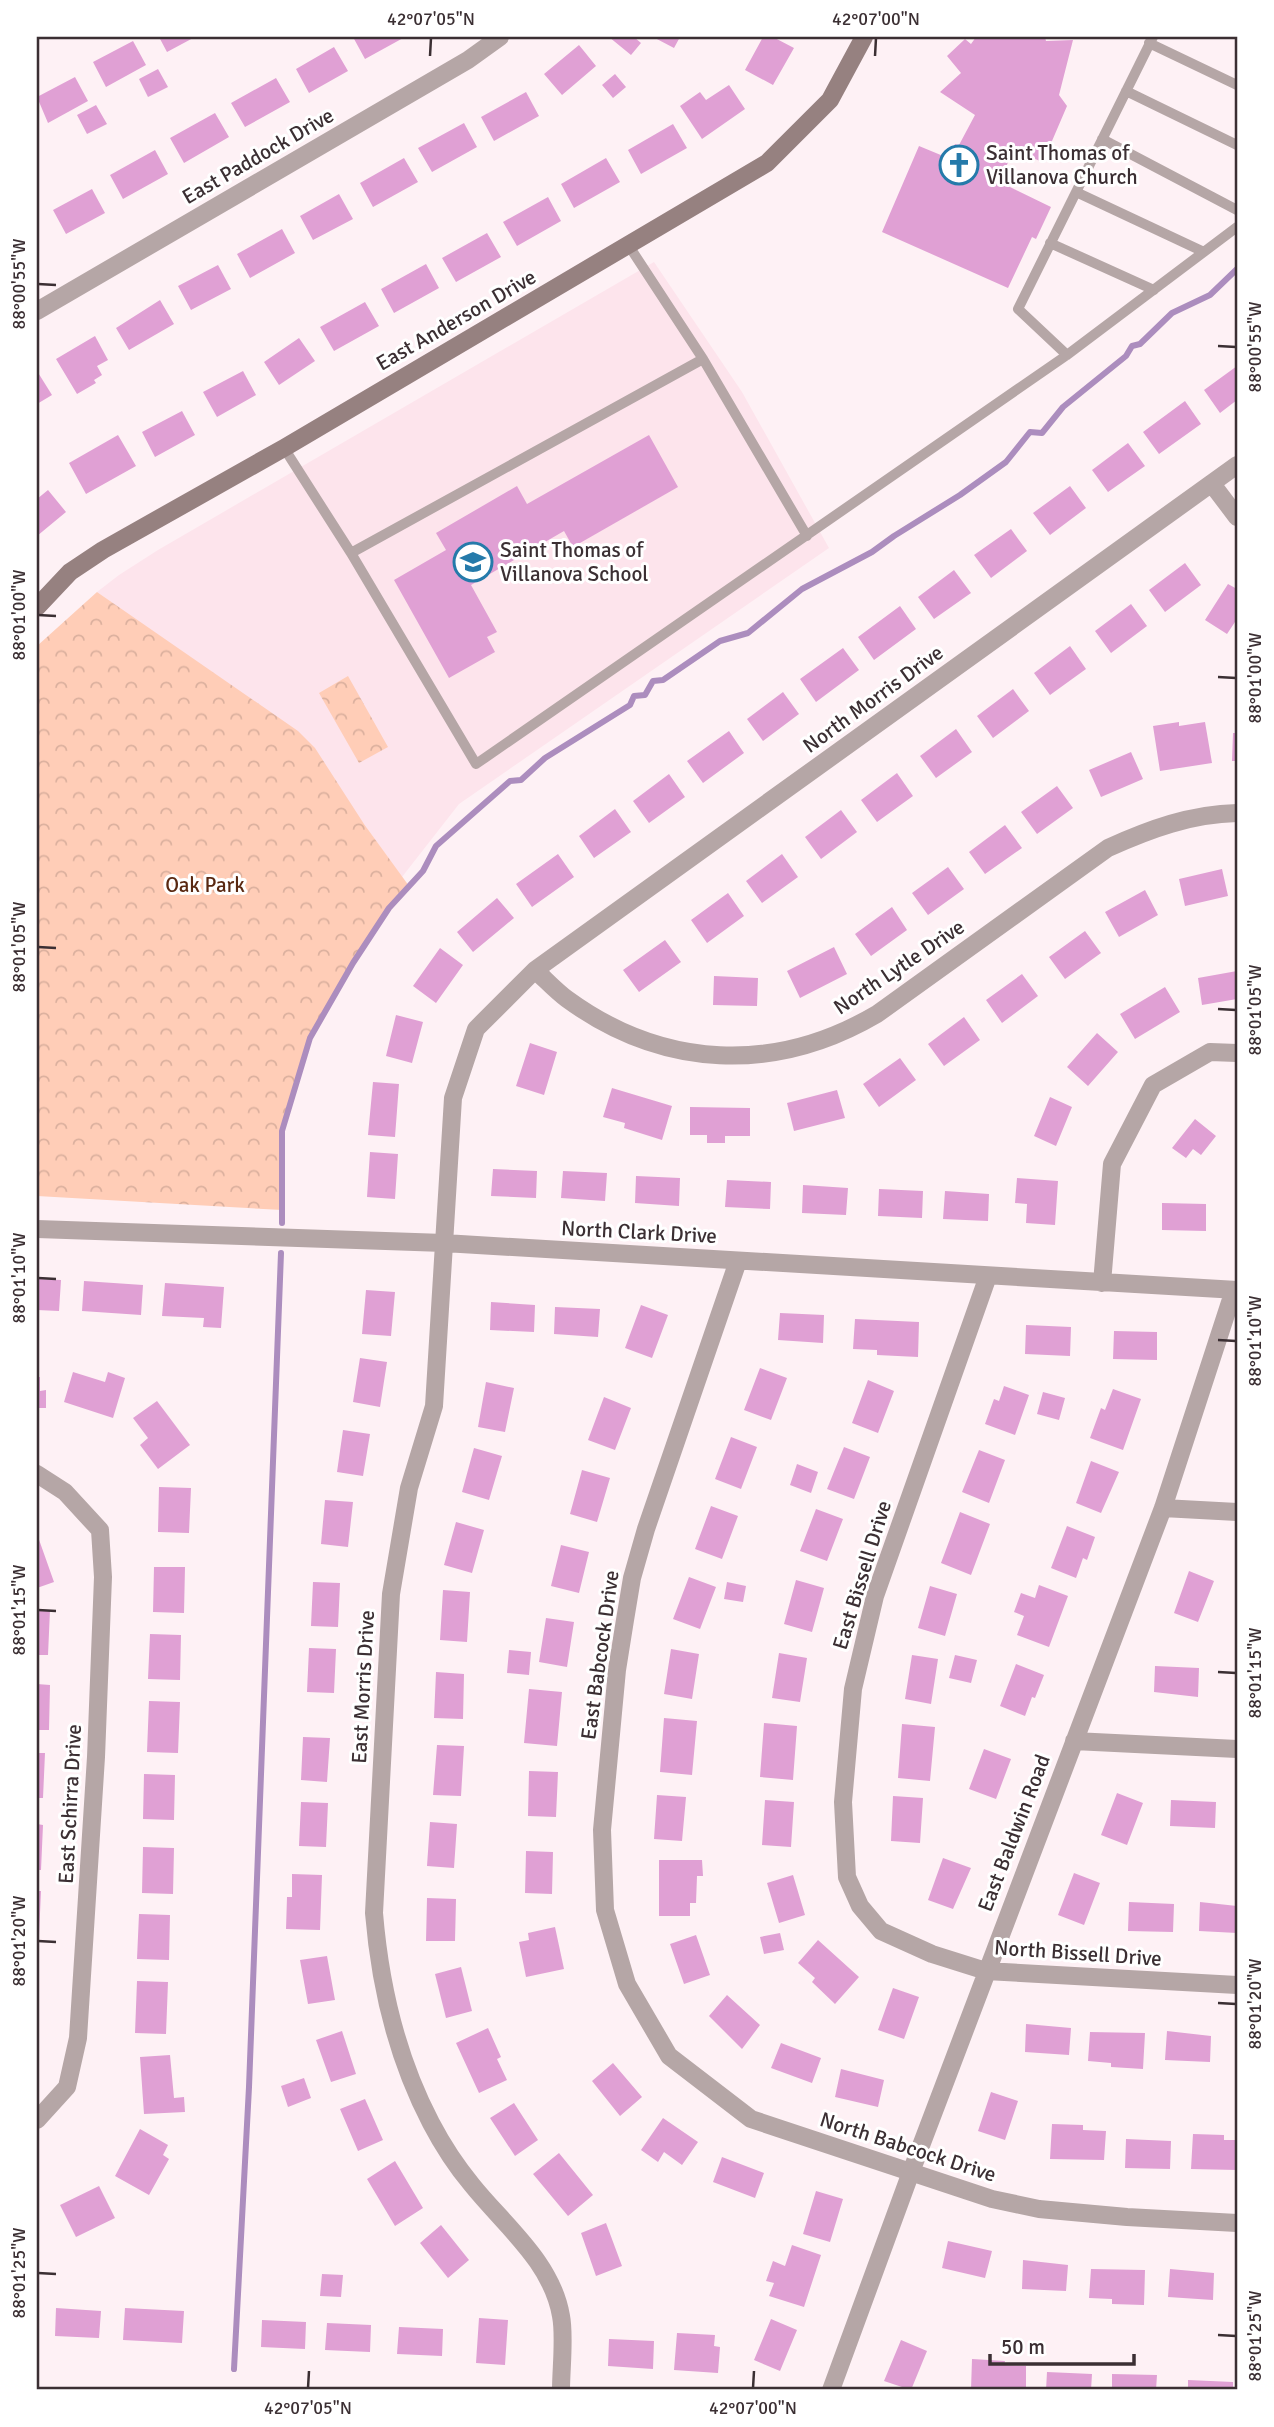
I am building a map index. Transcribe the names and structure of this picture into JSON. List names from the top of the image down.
{
  "streets": {
    "street": [
      "East Paddock Drive",
      "East Anderson Drive",
      "North Morris Drive",
      "North Lytle Drive",
      "North Clark Drive",
      "East Bissell Drive",
      "East Babcock Drive",
      "East Morris Drive",
      "East Schirra Drive",
      "East Baldwin Road",
      "North Bissell Drive",
      "North Babcock Drive"
    ]
  },
  "crossings": [
    ["North Morris Drive", "North Lytle Drive"],
    ["North Morris Drive", "East Morris Drive"],
    ["North Lytle Drive", "East Morris Drive"],
    ["North Clark Drive", "East Bissell Drive"],
    ["North Clark Drive", "East Babcock Drive"],
    ["North Clark Drive", "East Morris Drive"],
    ["North Clark Drive", "East Baldwin Road"],
    ["East Bissell Drive", "North Bissell Drive"],
    ["East Babcock Drive", "North Babcock Drive"],
    ["East Baldwin Road", "North Bissell Drive"],
    ["East Baldwin Road", "North Babcock Drive"]
  ],
  "parks": ["Oak Park"],
  "places": {
    "church": ["Saint Thomas of Villanova Church"],
    "school or university": ["Saint Thomas of Villanova School"]
  },
  "scale_bar": "50 m",
  "coordinates": [
    "42°07'05\"N",
    "42°07'00\"N",
    "88°00'55\"W",
    "88°01'00\"W",
    "88°01'05\"W",
    "88°01'10\"W",
    "88°01'15\"W",
    "88°01'20\"W",
    "88°01'25\"W"
  ]
}
